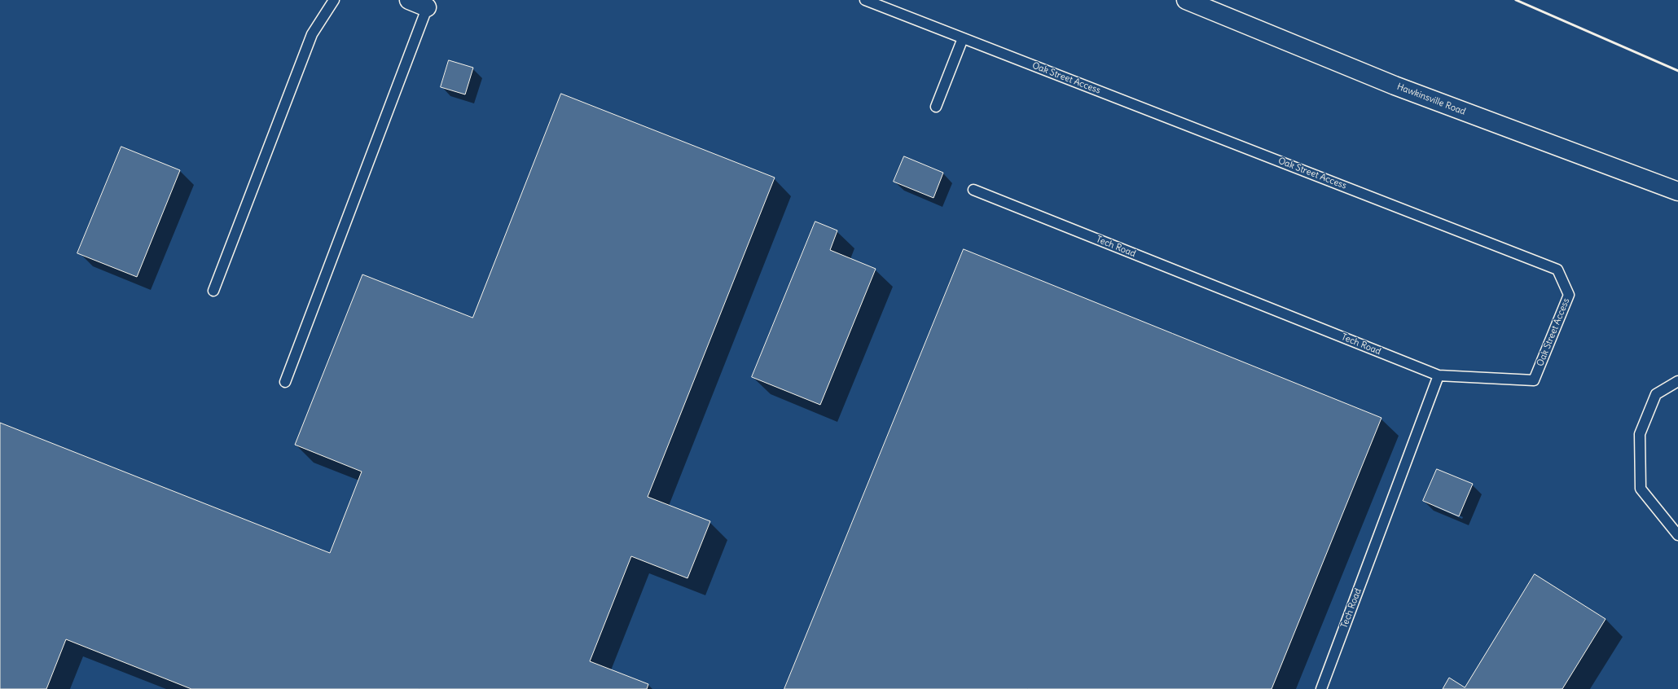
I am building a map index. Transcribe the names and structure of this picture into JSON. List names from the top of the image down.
{
  "streets": {
    "main road": ["Hawkinsville Road"],
    "lane": ["Oak Street Access", "Tech Road"]
  },
  "crossings": [
    ["Oak Street Access", "Tech Road"]
  ]
}
